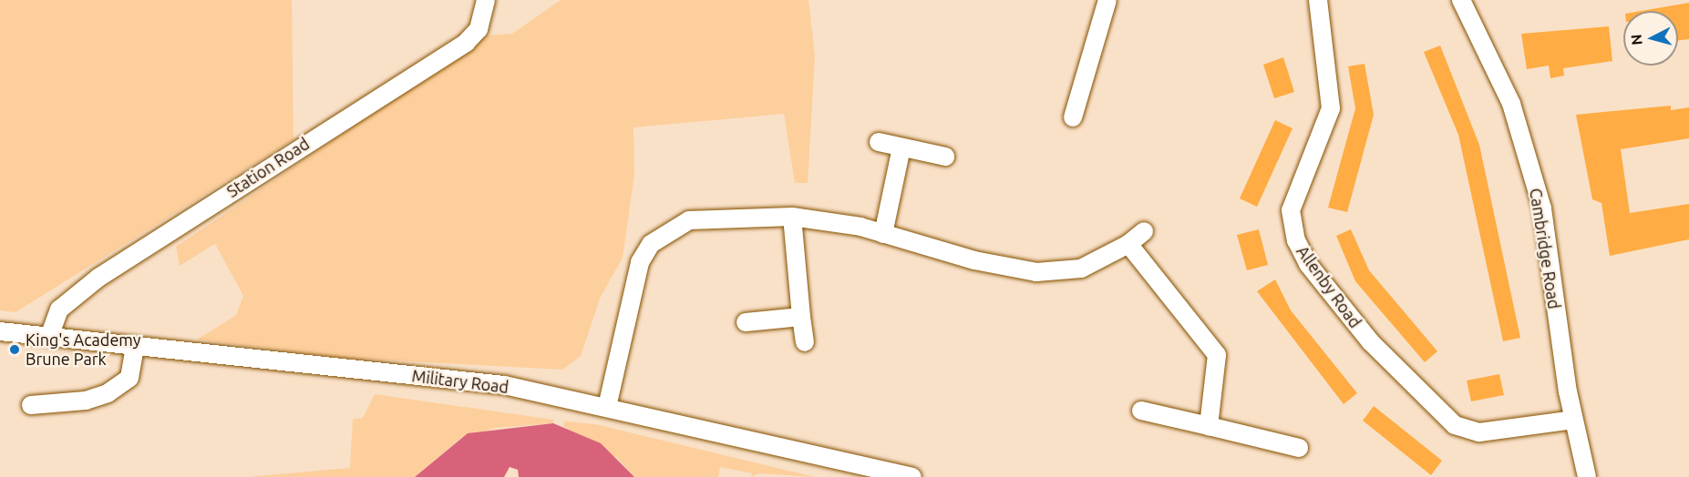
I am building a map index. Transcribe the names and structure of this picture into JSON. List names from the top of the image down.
{
  "streets": {
    "street": [
      "Station Road",
      "Cambridge Road",
      "Allenby Road",
      "Military Road"
    ]
  },
  "crossings": [
    ["Station Road", "Military Road"],
    ["Cambridge Road", "Allenby Road"]
  ],
  "places": ["King's Academy Brune Park"],
  "north": "left"
}
